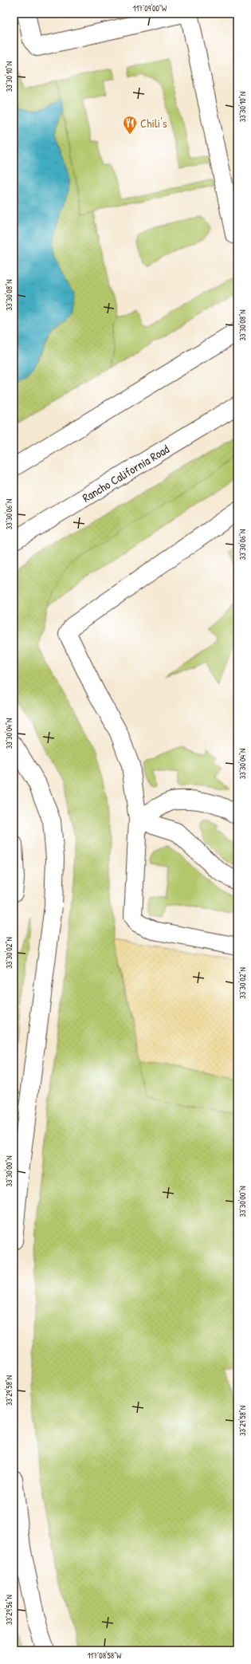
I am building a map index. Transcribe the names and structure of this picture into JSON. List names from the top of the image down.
{
  "streets": {
    "main road": ["Rancho California Road"]
  },
  "places": {
    "restaurant": ["Chili's"]
  },
  "coordinates": [
    "117°09'00\"W",
    "33°30'10\"N",
    "33°30'08\"N",
    "33°30'06\"N",
    "33°30'04\"N",
    "33°30'02\"N",
    "33°30'00\"N",
    "33°29'58\"N",
    "33°29'56\"N",
    "117°08'58\"W"
  ]
}
